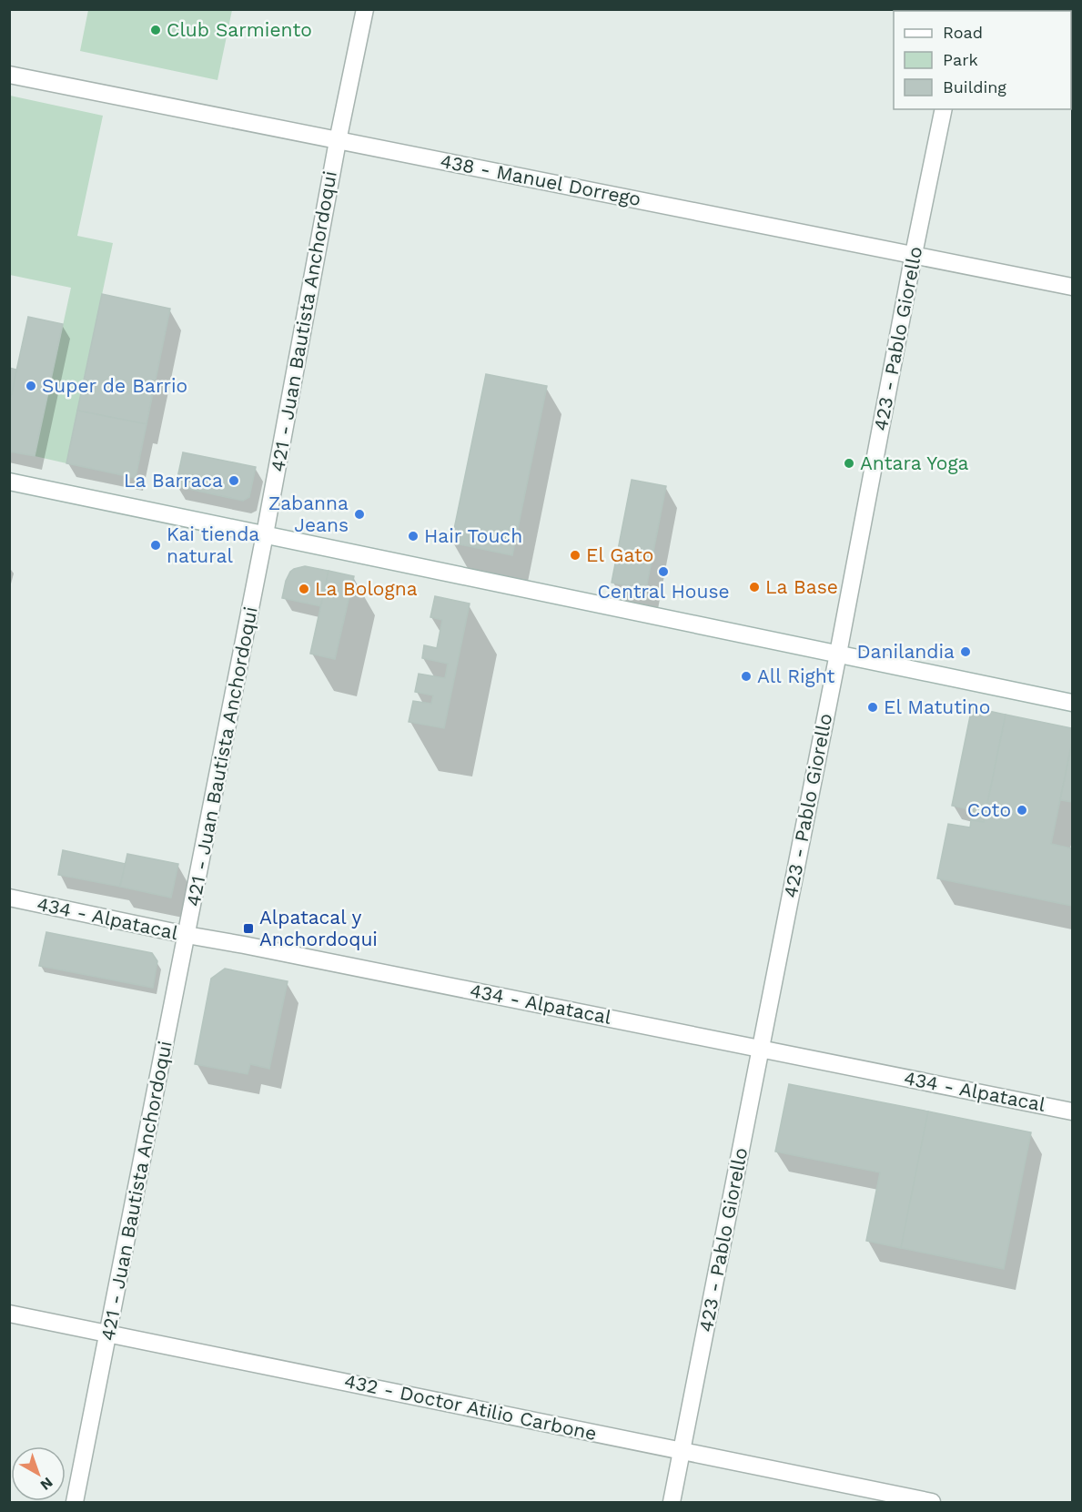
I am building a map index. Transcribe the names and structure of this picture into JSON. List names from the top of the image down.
{
  "streets": {
    "street": [
      "438 - Manuel Dorrego",
      "421 - Juan Bautista Anchordoqui",
      "423 - Pablo Giorello",
      "434 - Alpatacal",
      "432 - Doctor Atilio Carbone"
    ]
  },
  "crossings": [
    ["438 - Manuel Dorrego", "421 - Juan Bautista Anchordoqui"],
    ["438 - Manuel Dorrego", "423 - Pablo Giorello"],
    ["421 - Juan Bautista Anchordoqui", "434 - Alpatacal"],
    ["421 - Juan Bautista Anchordoqui", "432 - Doctor Atilio Carbone"],
    ["423 - Pablo Giorello", "434 - Alpatacal"],
    ["423 - Pablo Giorello", "432 - Doctor Atilio Carbone"]
  ],
  "places": {
    "other": [
      "Club Sarmiento",
      "Super de Barrio",
      "Antara Yoga",
      "La Barraca",
      "Zabanna Jeans",
      "Hair Touch",
      "Kai tienda natural",
      "El Gato",
      "Central House",
      "La Base",
      "La Bologna",
      "Danilandia",
      "All Right",
      "El Matutino",
      "Coto"
    ],
    "transit": ["Alpatacal y Anchordoqui"]
  },
  "legend": ["Road", "Park", "Building"],
  "north": "bottom right"
}
